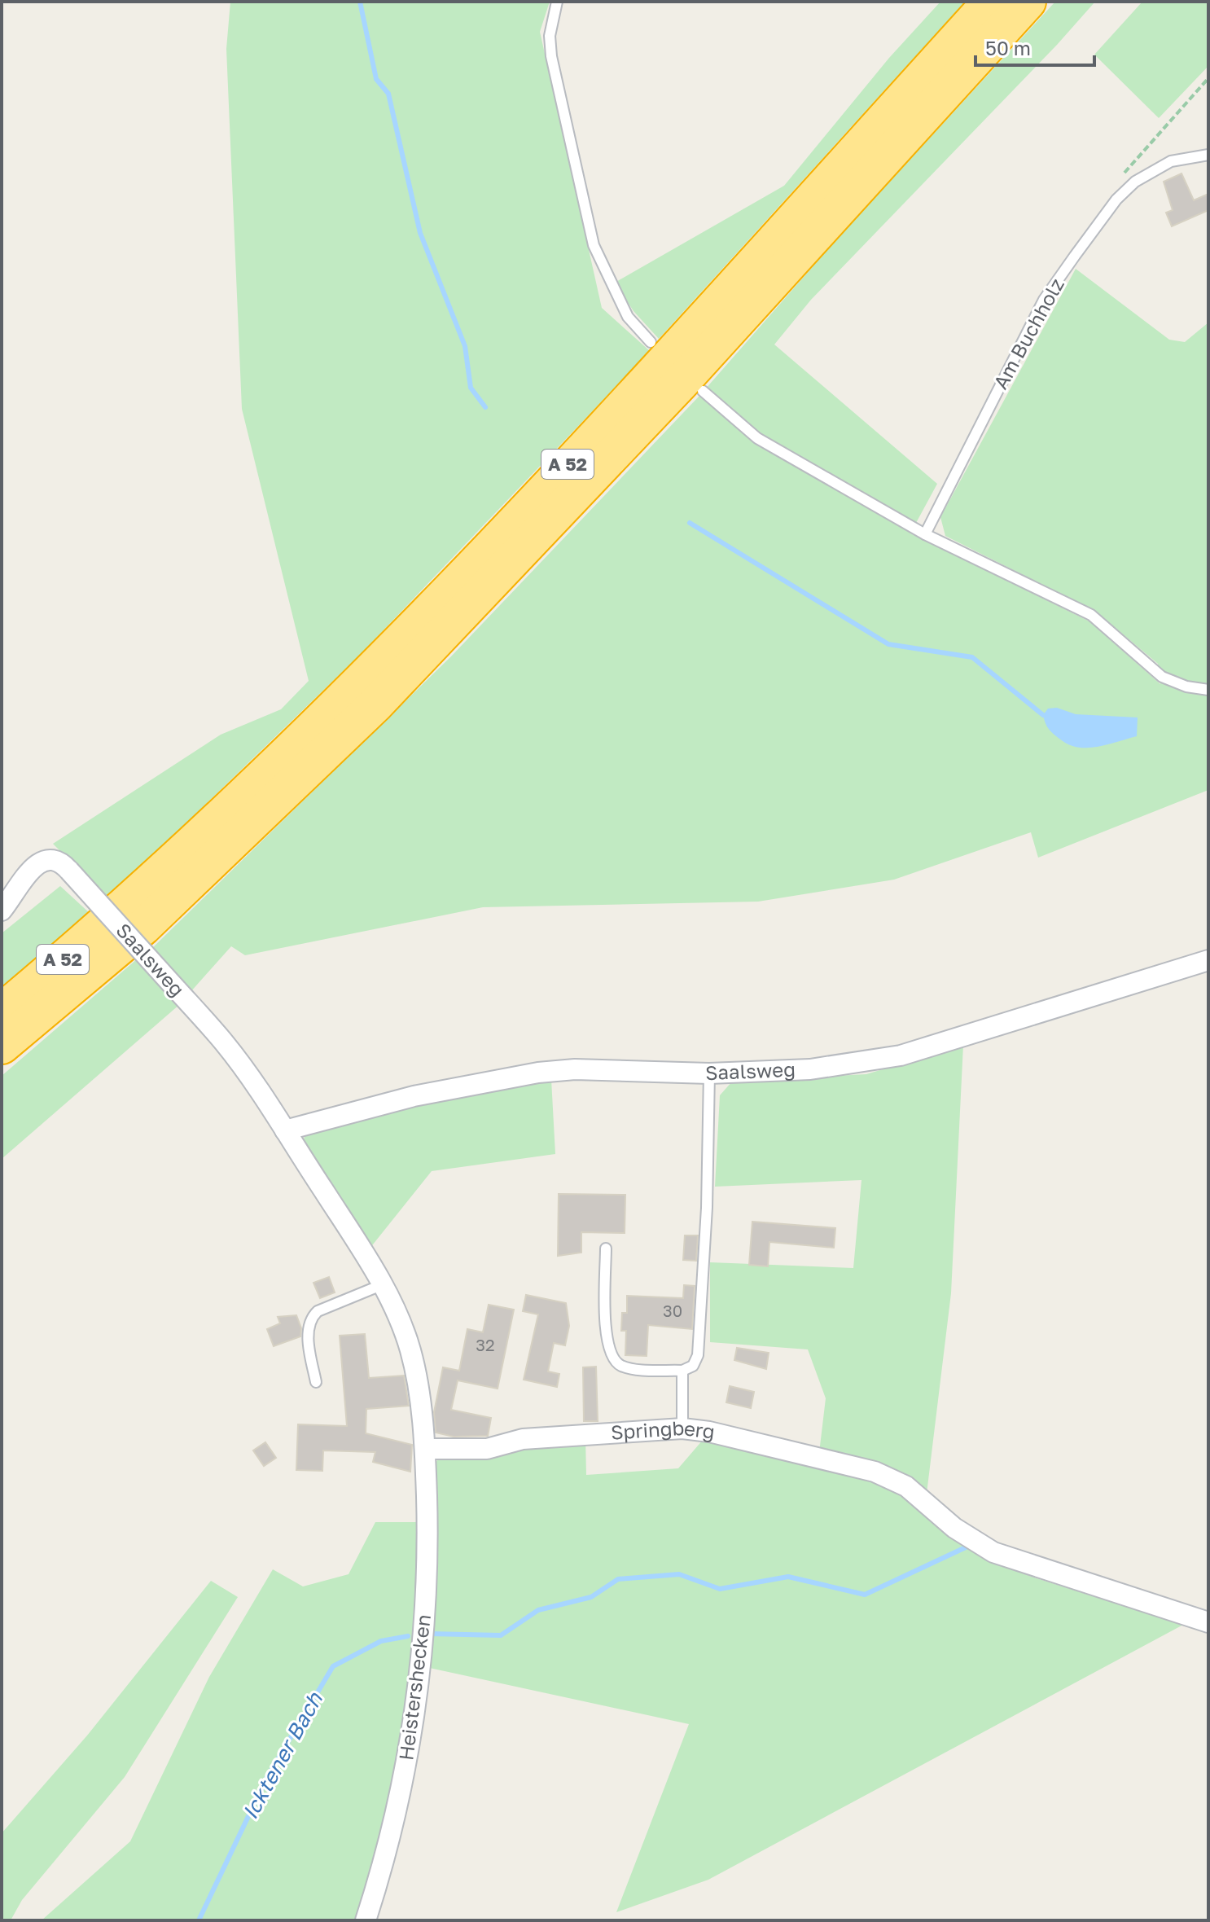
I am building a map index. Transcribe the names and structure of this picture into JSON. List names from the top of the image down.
{
  "streets": {
    "highway": ["A 52"],
    "street": ["Saalsweg", "Springberg", "Heistershecken"],
    "lane": ["Am Buchholz"]
  },
  "crossings": [
    ["Springberg", "Heistershecken"]
  ],
  "water": ["Icktener Bach"],
  "house_numbers": ["30", "32"],
  "scale_bar": "50 m"
}
